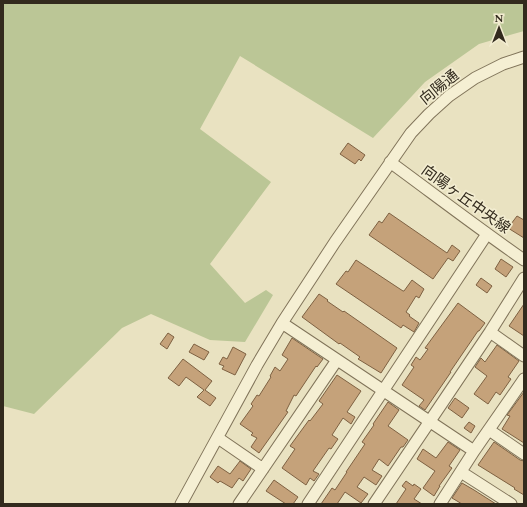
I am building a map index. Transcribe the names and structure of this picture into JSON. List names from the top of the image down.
{
  "streets": {
    "street": ["向陽通", "向陽ヶ丘中央線"]
  },
  "crossings": [
    ["向陽通", "向陽ヶ丘中央線"]
  ],
  "north": "top"
}
